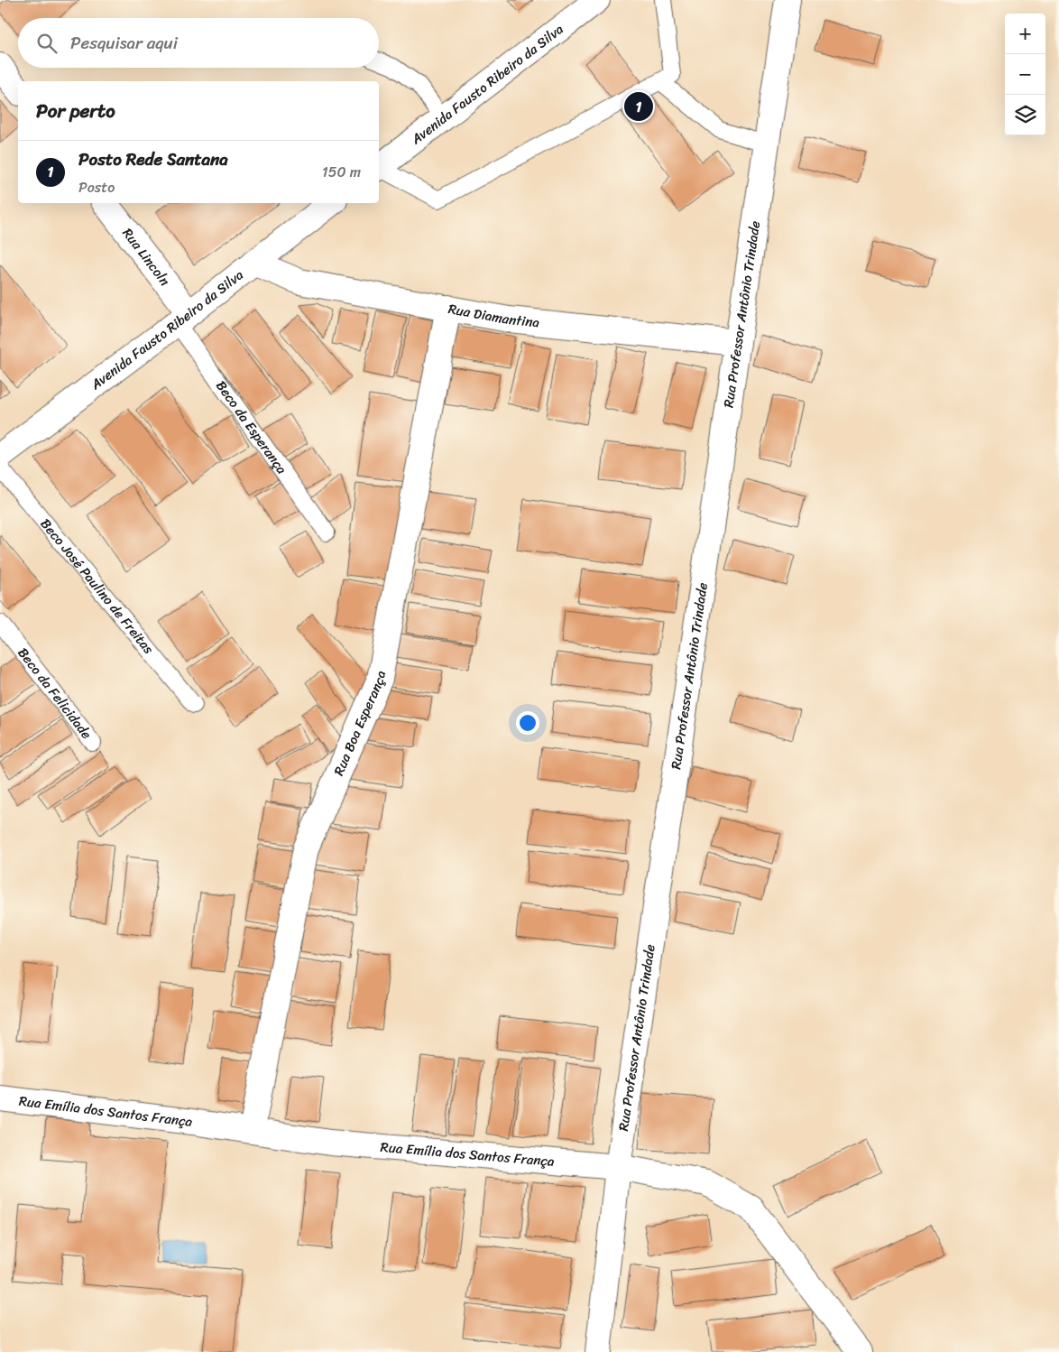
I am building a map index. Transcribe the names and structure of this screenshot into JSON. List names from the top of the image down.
{
  "streets": {
    "street": [
      "Avenida Fausto Ribeiro da Silva",
      "Rua Lincoln",
      "Rua Professor Antônio Trindade",
      "Rua Diamantina",
      "Rua Boa Esperança",
      "Rua Emília dos Santos França"
    ],
    "lane": ["Beco da Esperança", "Beco José Paulino de Freitas", "Beco da Felicidade"]
  },
  "crossings": [
    ["Avenida Fausto Ribeiro da Silva", "Rua Lincoln"],
    ["Avenida Fausto Ribeiro da Silva", "Rua Diamantina"],
    ["Avenida Fausto Ribeiro da Silva", "Beco da Esperança"],
    ["Rua Lincoln", "Beco da Esperança"],
    ["Rua Professor Antônio Trindade", "Rua Diamantina"],
    ["Rua Professor Antônio Trindade", "Rua Emília dos Santos França"],
    ["Rua Diamantina", "Rua Boa Esperança"],
    ["Rua Boa Esperança", "Rua Emília dos Santos França"]
  ],
  "page": {
    "map_buttons": ["+", "−"],
    "search": "Pesquisar aqui",
    "heading": "Por perto",
    "pins": "1",
    "list": [
      {
        "mark": "1",
        "name": "Posto Rede Santana",
        "note": "Posto",
        "value": "150 m"
      }
    ]
  }
}
